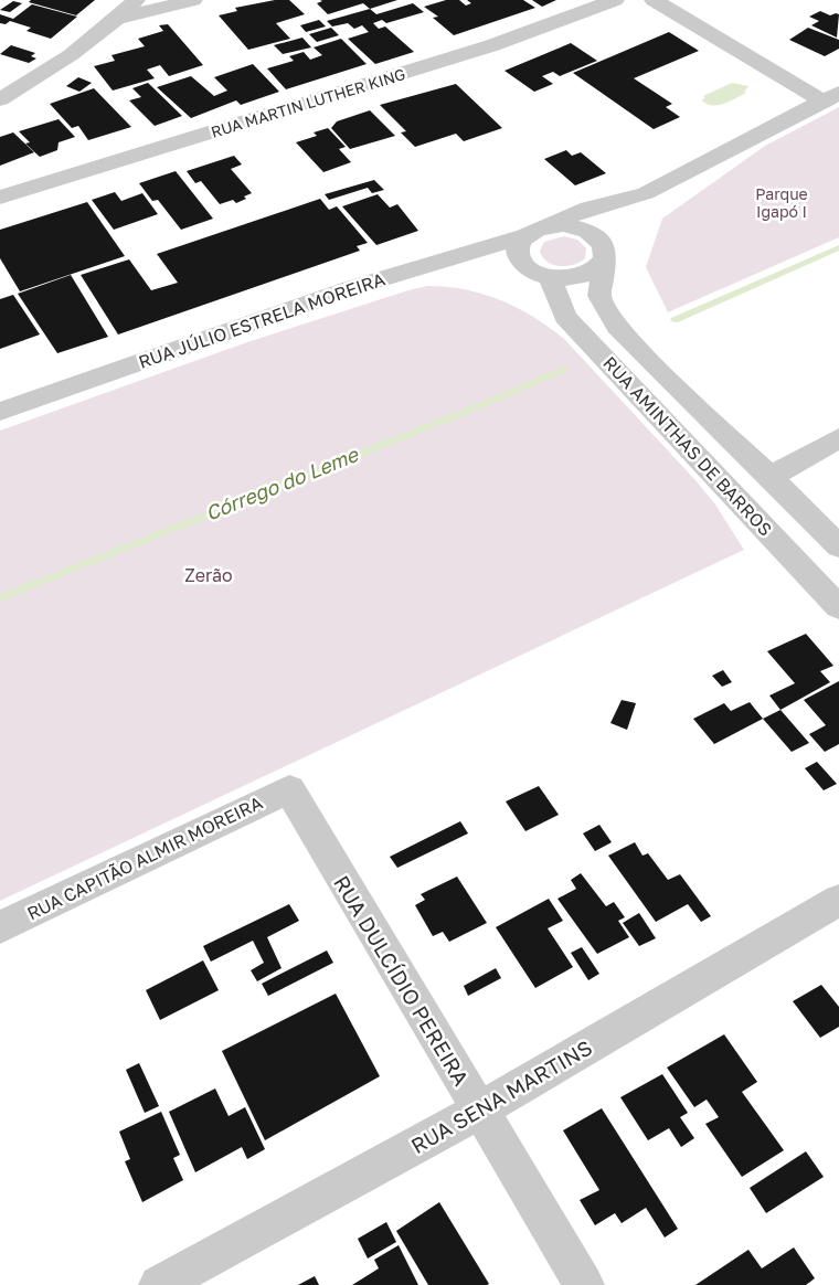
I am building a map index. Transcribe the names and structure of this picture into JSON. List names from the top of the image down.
{
  "streets": {
    "street": [
      "RUA MARTIN LUTHER KING",
      "RUA JÚLIO ESTRELA MOREIRA",
      "RUA AMINTHAS DE BARROS",
      "RUA CAPITÃO ALMIR MOREIRA",
      "RUA DULCÍDIO PEREIRA",
      "RUA SENA MARTINS"
    ]
  },
  "crossings": [
    ["RUA JÚLIO ESTRELA MOREIRA", "RUA AMINTHAS DE BARROS"],
    ["RUA CAPITÃO ALMIR MOREIRA", "RUA DULCÍDIO PEREIRA"],
    ["RUA DULCÍDIO PEREIRA", "RUA SENA MARTINS"]
  ],
  "water": ["Córrego do Leme"],
  "parks": ["Parque Igapó I", "Zerão"]
}
